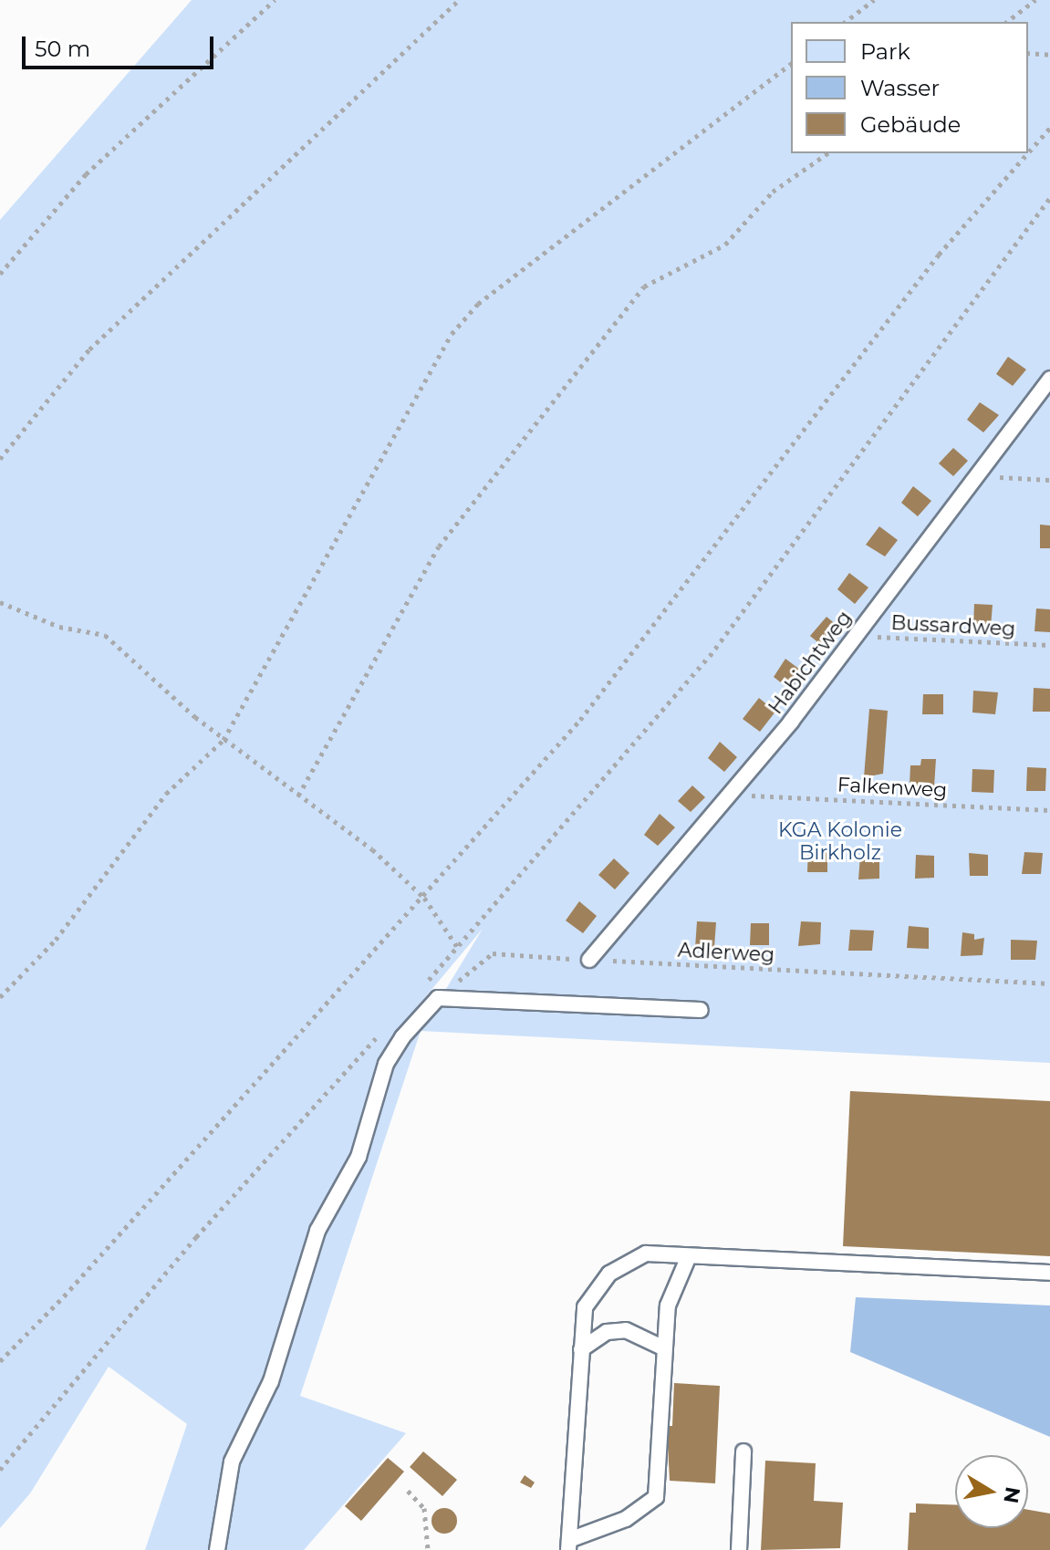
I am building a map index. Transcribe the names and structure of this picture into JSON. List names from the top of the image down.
{
  "streets": {
    "lane": ["Habichtweg"],
    "path": ["Bussardweg", "Falkenweg", "Adlerweg"]
  },
  "crossings": [
    ["Bussardweg", "Habichtweg"],
    ["Habichtweg", "Falkenweg"],
    ["Habichtweg", "Adlerweg"]
  ],
  "parks": ["KGA Kolonie Birkholz"],
  "legend": ["Park", "Wasser", "Gebäude"],
  "scale_bar": "50 m",
  "north": "right"
}
